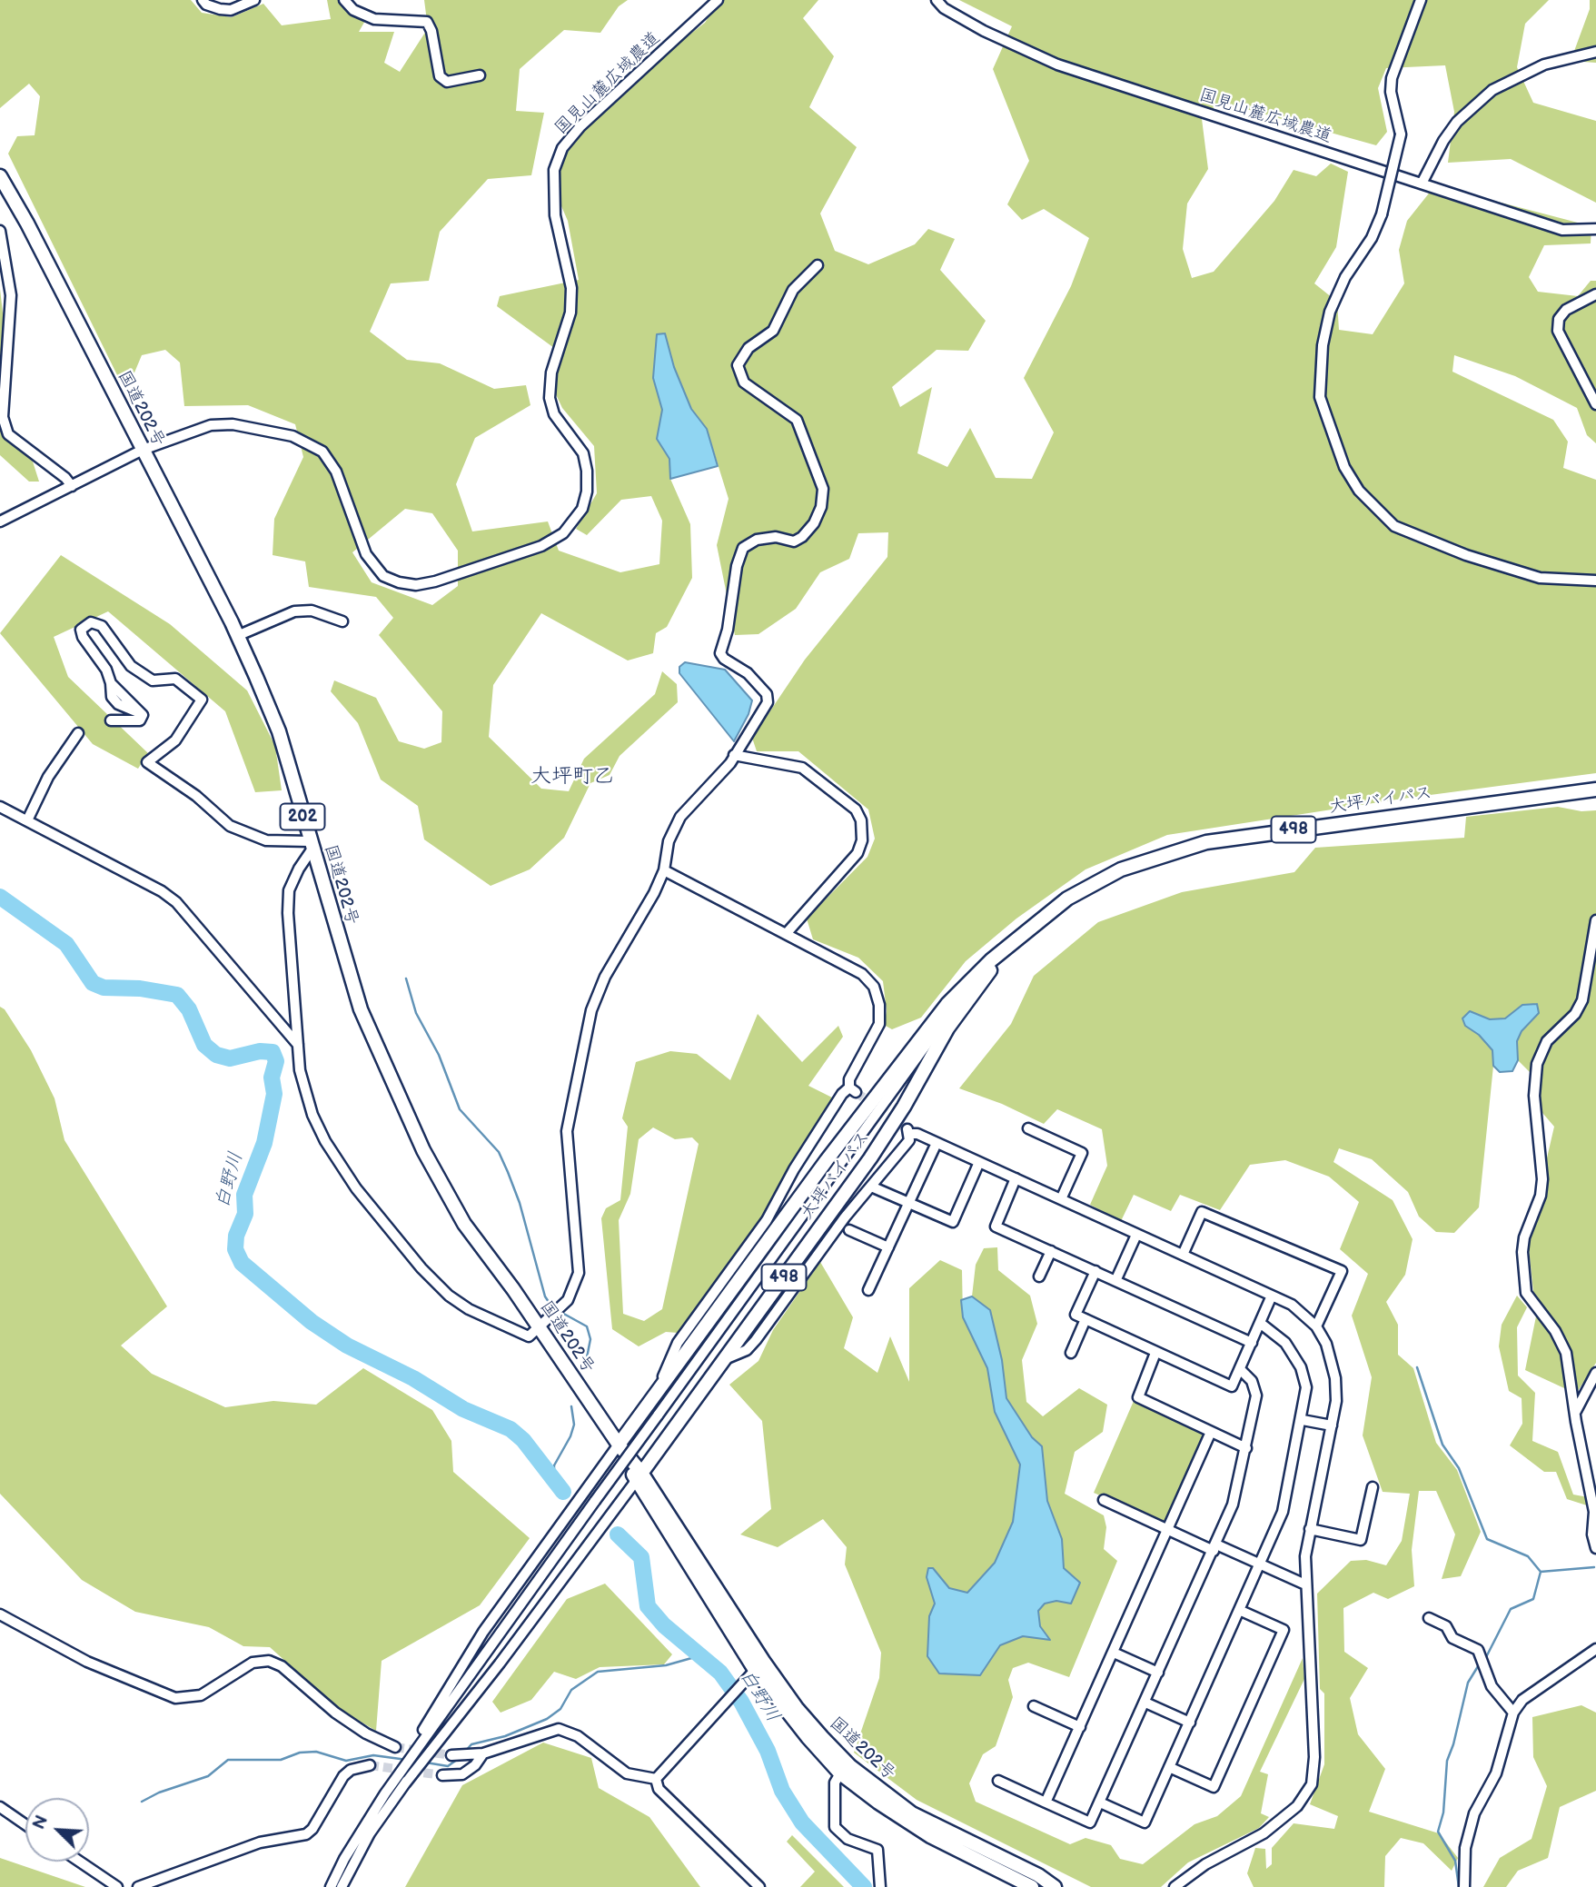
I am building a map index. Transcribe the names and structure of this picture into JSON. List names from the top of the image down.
{
  "streets": {
    "highway": [
      "国道202号",
      "大坪バイパス",
      "202",
      "498"
    ],
    "street": ["国見山麓広域農道"]
  },
  "crossings": [
    ["国見山麓広域農道", "国道202号"],
    ["国道202号", "大坪バイパス"]
  ],
  "districts": ["大坪町乙"],
  "water": ["白野川"],
  "north": "top left"
}
